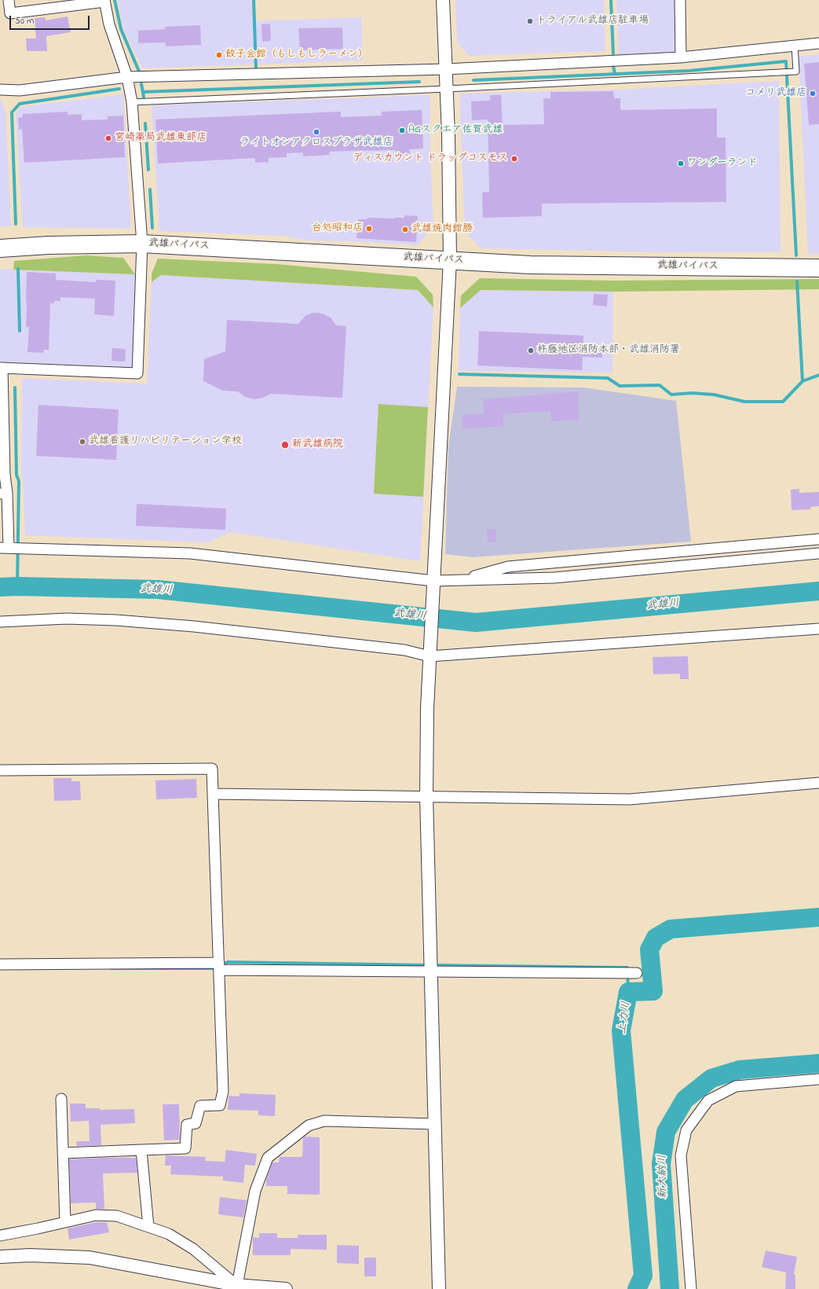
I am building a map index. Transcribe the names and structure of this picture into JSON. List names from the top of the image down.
{
  "streets": {
    "highway": ["武雄バイパス"]
  },
  "water": ["武雄川", "上力川", "新大納川"],
  "places": [
    "トライアル武雄店駐車場",
    "餃子会館（もしもしラーメン）",
    "コメリ武雄店",
    "AGスクエア佐賀武雄",
    "ライトオンアクロスプラザ武雄店",
    "宮崎薬局武雄東部店",
    "ディスカウント ドラッグコスモス",
    "ワンダーランド",
    "台処昭和店",
    "武雄焼肉館勝",
    "杵藤地区消防本部・武雄消防署",
    "武雄看護リハビリテーション学校",
    "新武雄病院"
  ],
  "scale_bar": "50 m"
}
